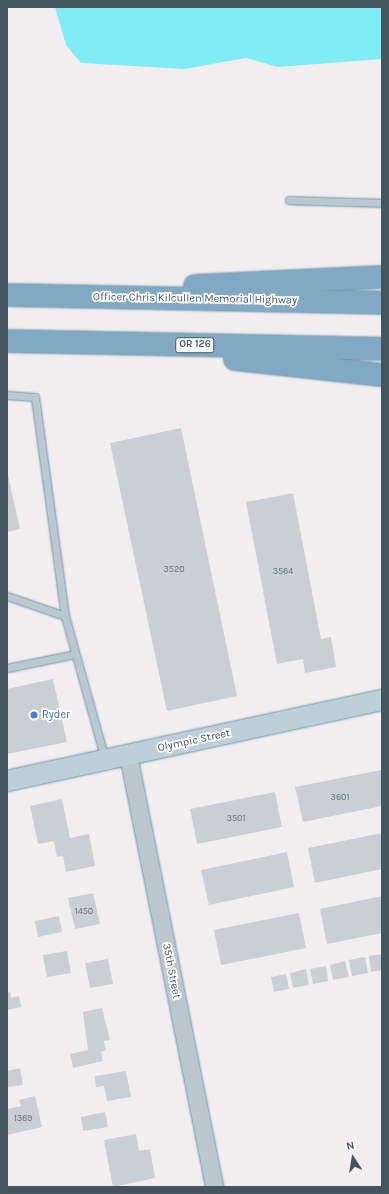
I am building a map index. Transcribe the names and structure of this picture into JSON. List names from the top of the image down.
{
  "streets": {
    "highway": ["Officer Chris Kilcullen Memorial Highway", "OR 126"],
    "main road": ["Olympic Street"],
    "street": ["35th Street"]
  },
  "crossings": [
    ["Olympic Street", "35th Street"]
  ],
  "places": ["Ryder"],
  "house_numbers": [
    "3520",
    "3564",
    "3601",
    "3501",
    "1450",
    "1369"
  ],
  "north": "top"
}
